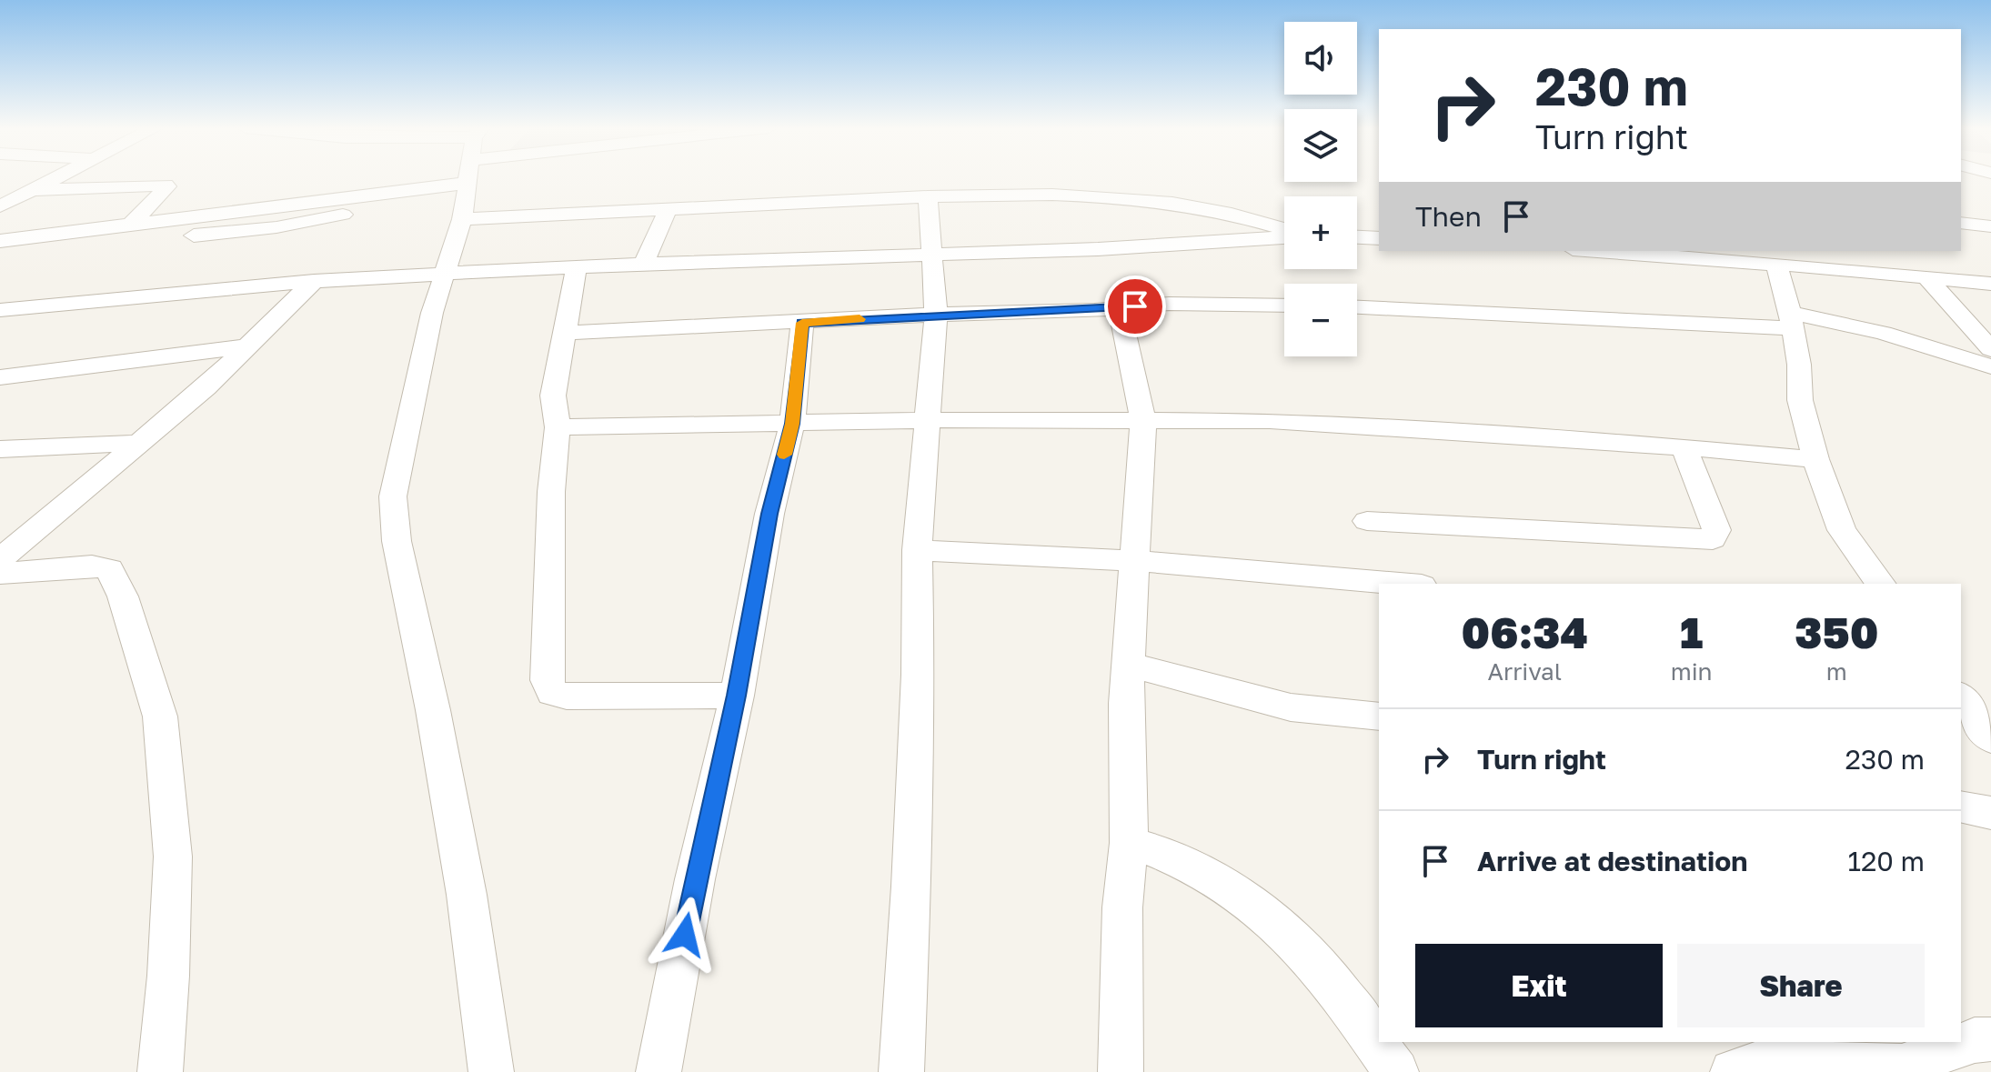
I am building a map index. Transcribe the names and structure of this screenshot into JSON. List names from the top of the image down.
{
  "page": {
    "map_buttons": ["+", "−"],
    "turn": ["230 m", "Turn right"],
    "then": "Then",
    "eta": [
      "06:34",
      "Arrival",
      "1",
      "min",
      "350",
      "m"
    ],
    "list": [
      {
        "name": "Turn right",
        "value": "230 m"
      },
      {
        "name": "Arrive at destination",
        "value": "120 m"
      }
    ],
    "buttons": ["Exit", "Share"]
  }
}
